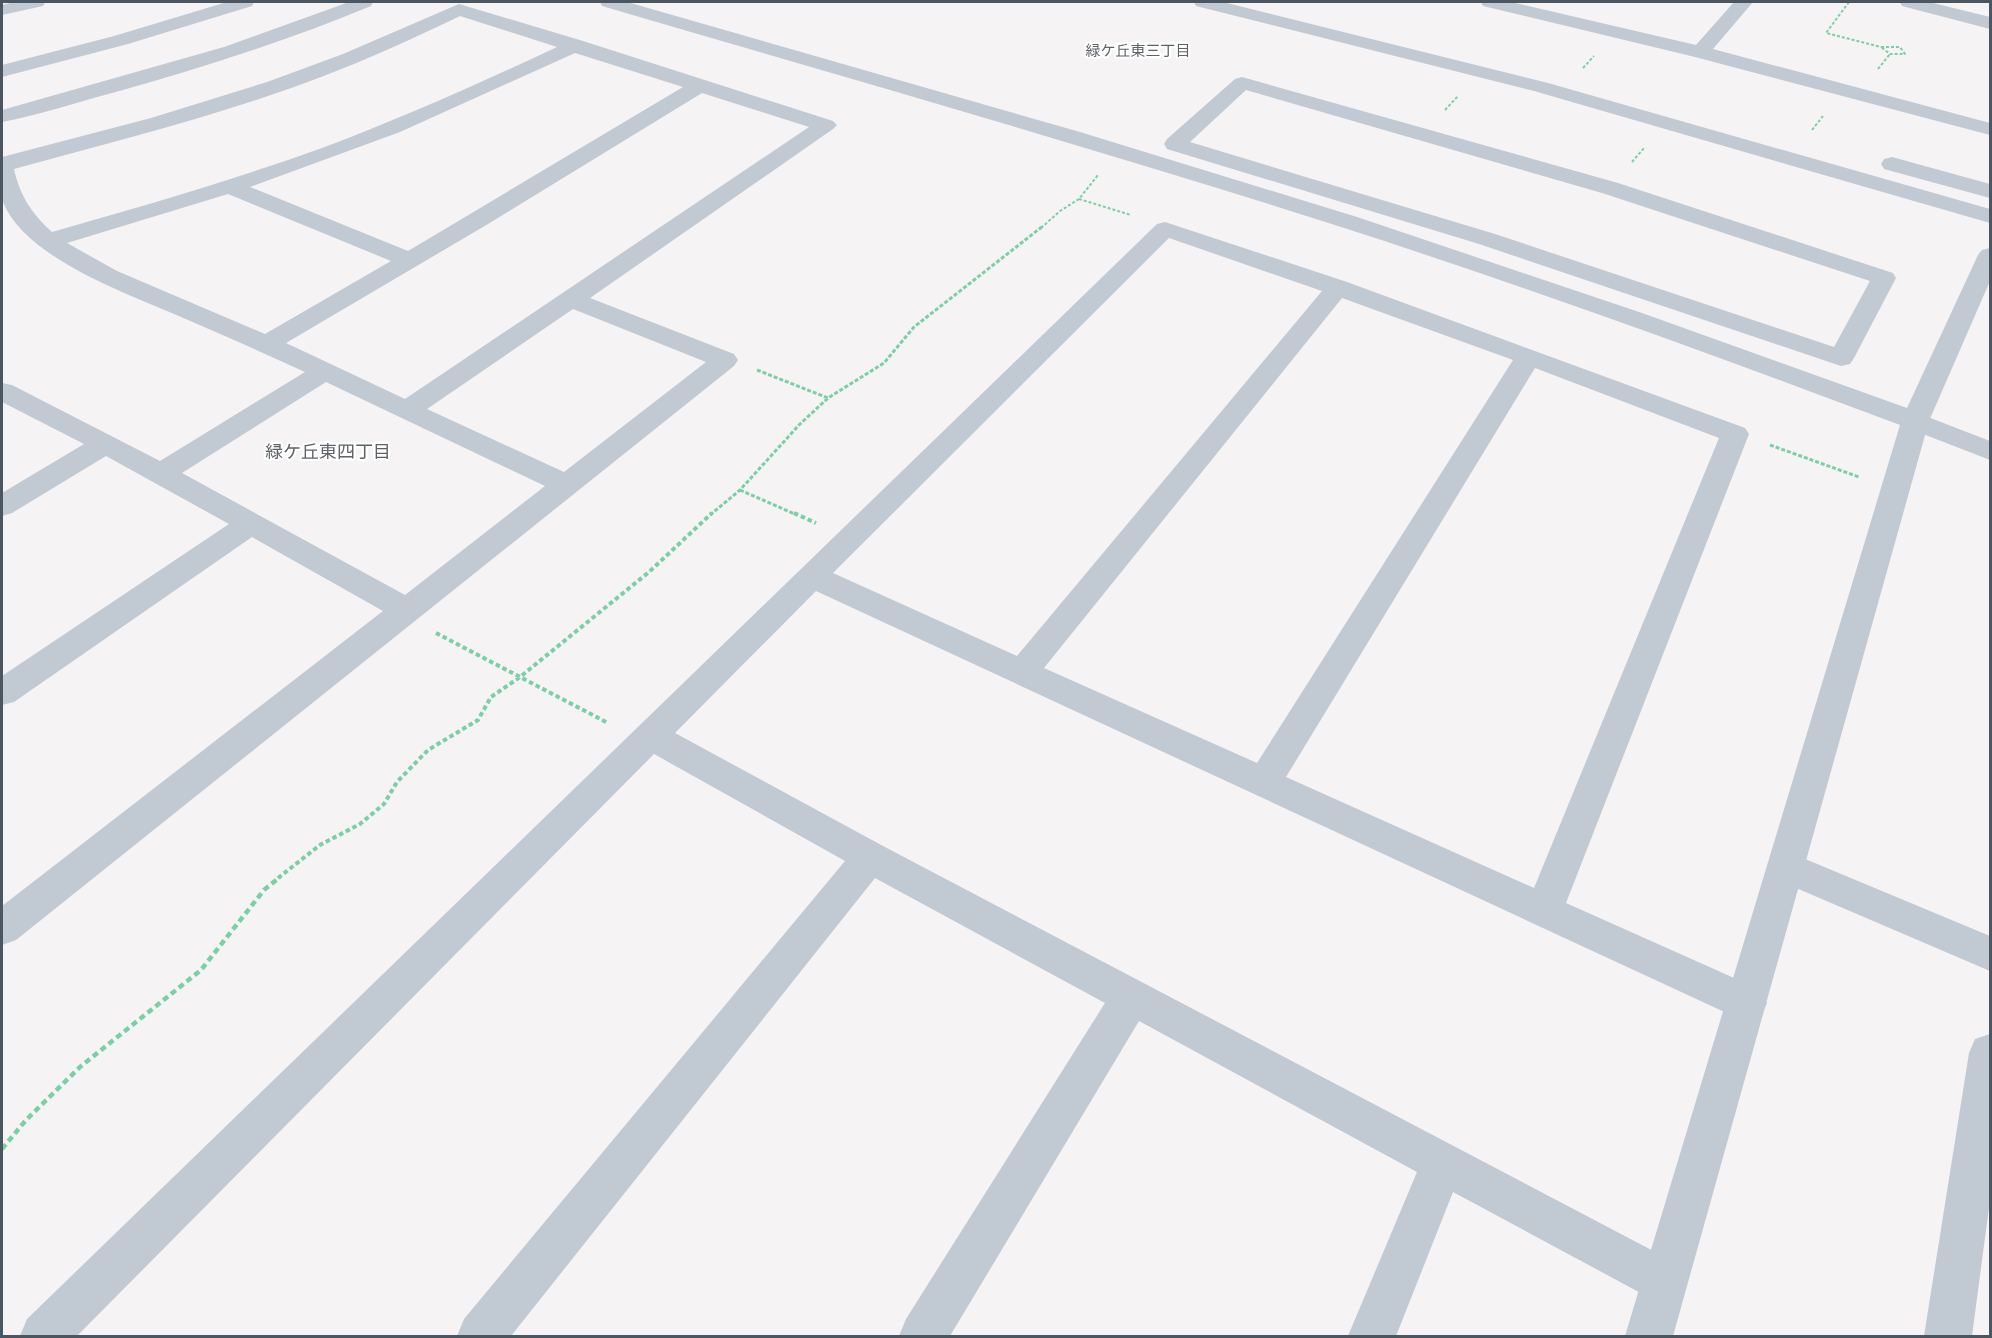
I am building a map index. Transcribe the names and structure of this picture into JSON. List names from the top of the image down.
{
  "districts": ["緑ケ丘東三丁目", "緑ケ丘東四丁目"]
}
